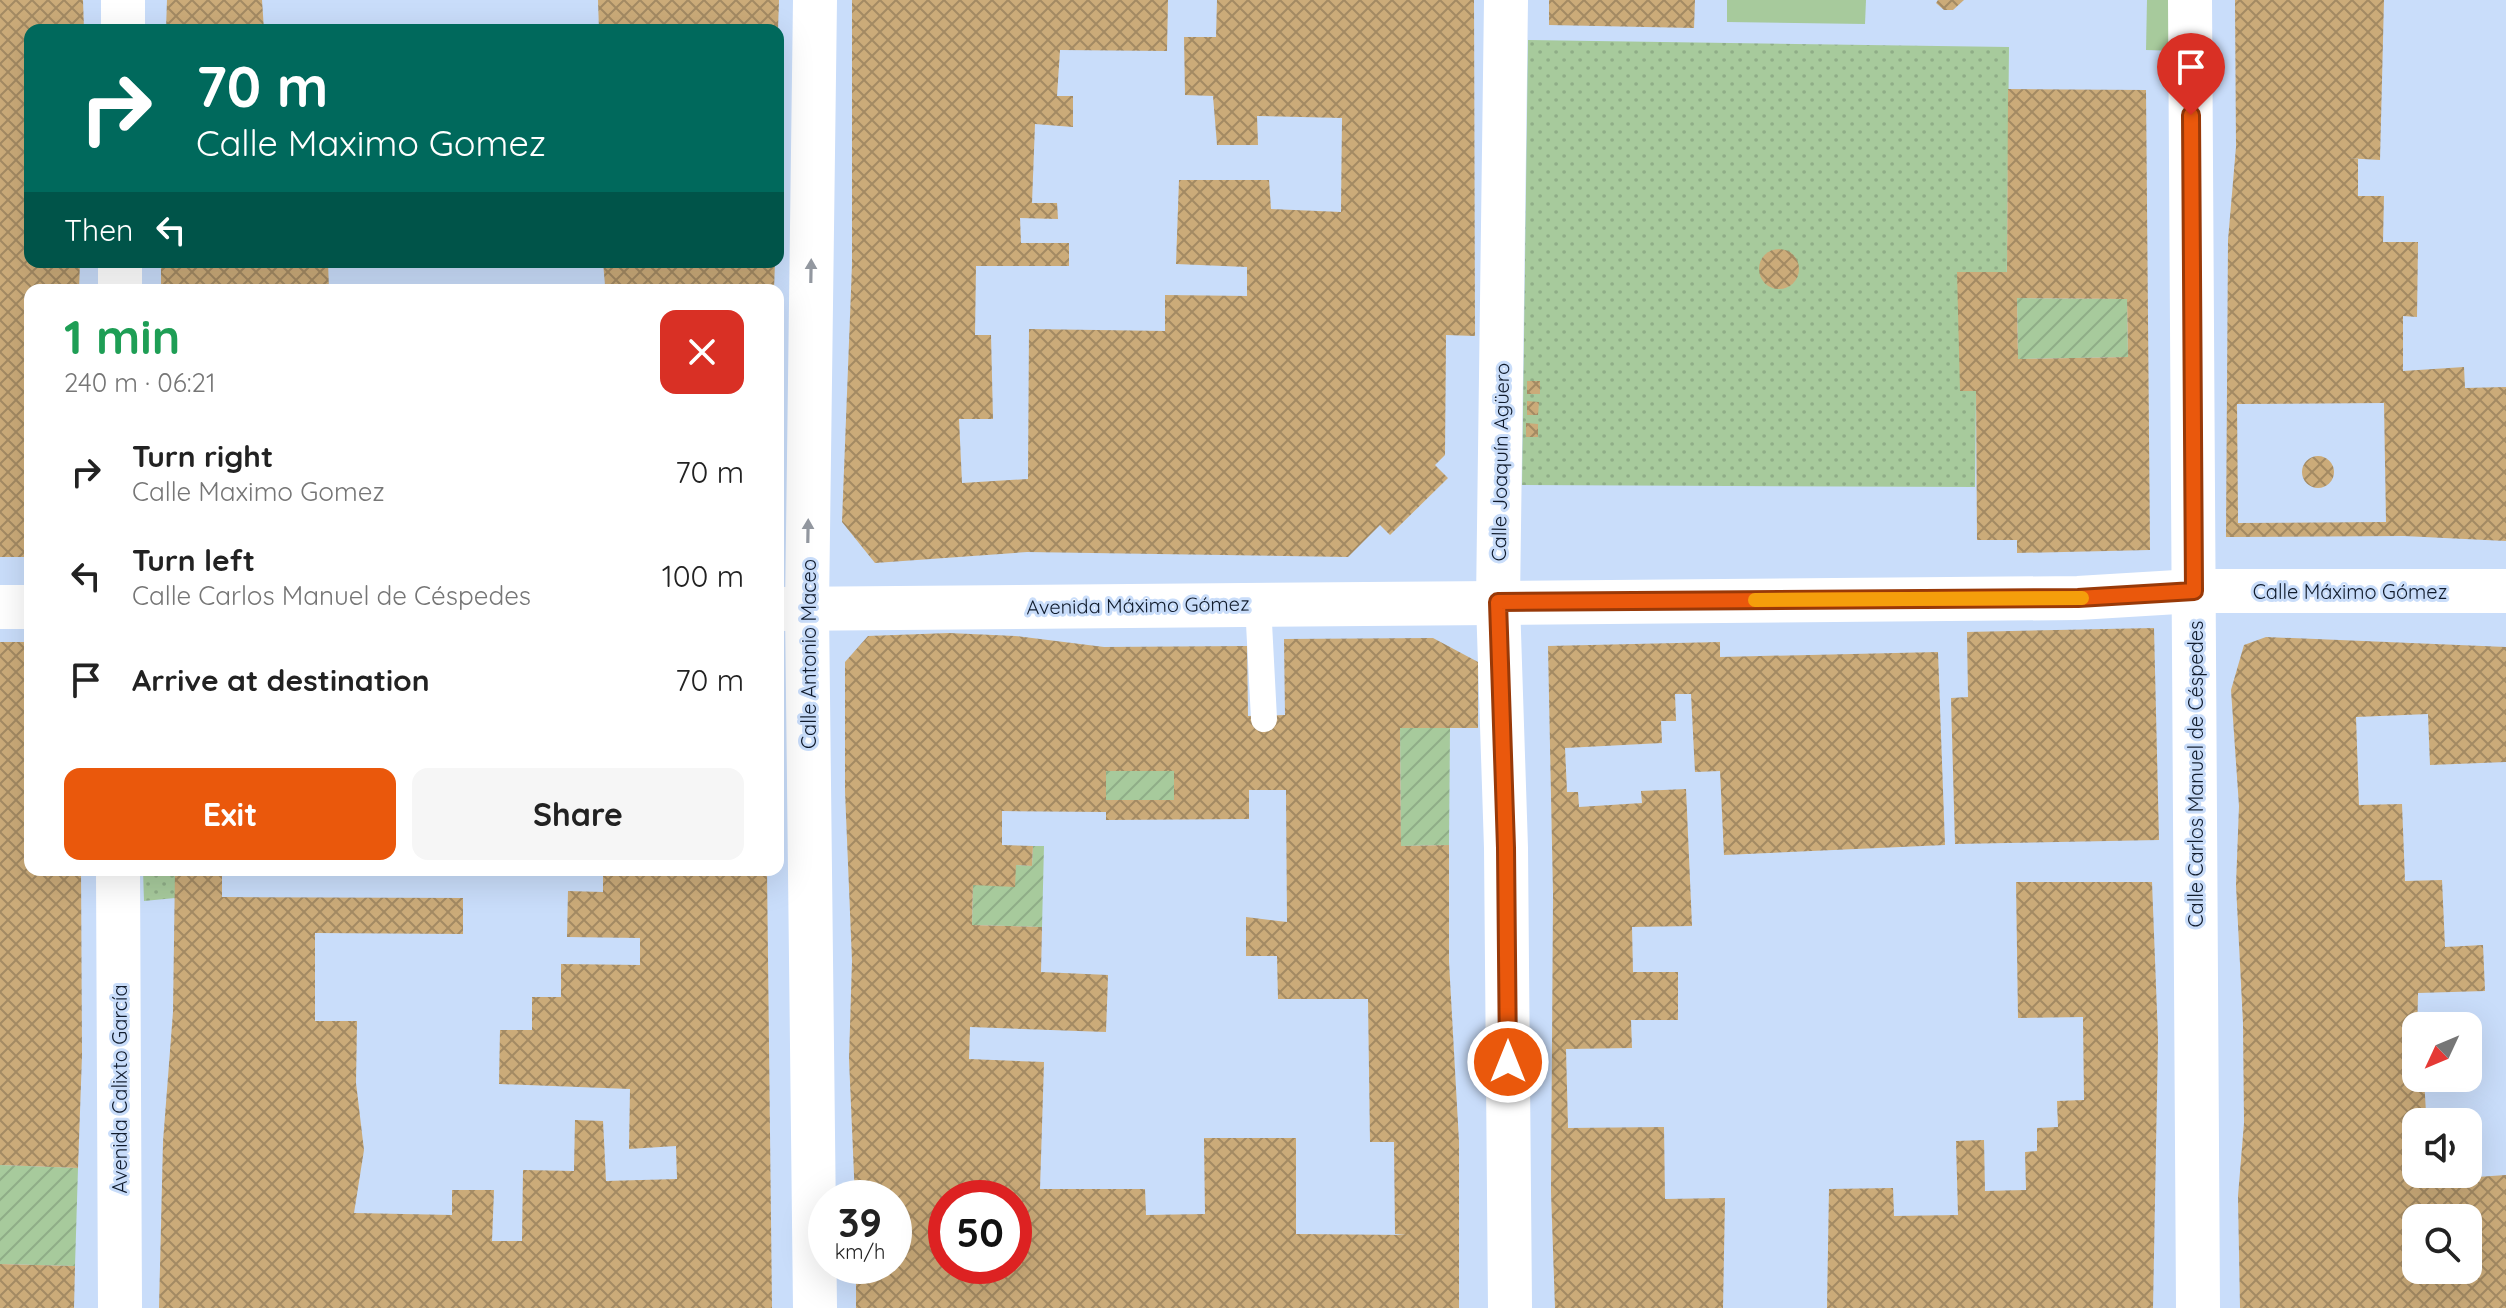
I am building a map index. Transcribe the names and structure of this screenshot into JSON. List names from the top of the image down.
{
  "streets": {
    "street": [
      "Calle Joaquín Agüero",
      "Calle Máximo Gómez",
      "Avenida Máximo Gómez",
      "Calle Antonio Maceo",
      "Calle Carlos Manuel de Céspedes",
      "Avenida Calixto García"
    ]
  },
  "crossings": [
    ["Calle Joaquín Agüero", "Calle Máximo Gómez"],
    ["Calle Joaquín Agüero", "Avenida Máximo Gómez"],
    ["Calle Máximo Gómez", "Avenida Máximo Gómez"],
    ["Calle Máximo Gómez", "Calle Carlos Manuel de Céspedes"],
    ["Avenida Máximo Gómez", "Calle Antonio Maceo"]
  ],
  "one_way": ["Calle Antonio Maceo"],
  "north": "bottom left",
  "page": {
    "turn": ["70 m", "Calle Maximo Gomez"],
    "then": "Then",
    "heading": ["1 min", "240 m · 06:21"],
    "list": [
      {
        "name": "Turn right",
        "note": "Calle Maximo Gomez",
        "value": "70 m"
      },
      {
        "name": "Turn left",
        "note": "Calle Carlos Manuel de Céspedes",
        "value": "100 m"
      },
      {
        "name": "Arrive at destination",
        "value": "70 m"
      }
    ],
    "buttons": ["Exit", "Share"],
    "speed": "39 km/h",
    "limit": "50"
  }
}
